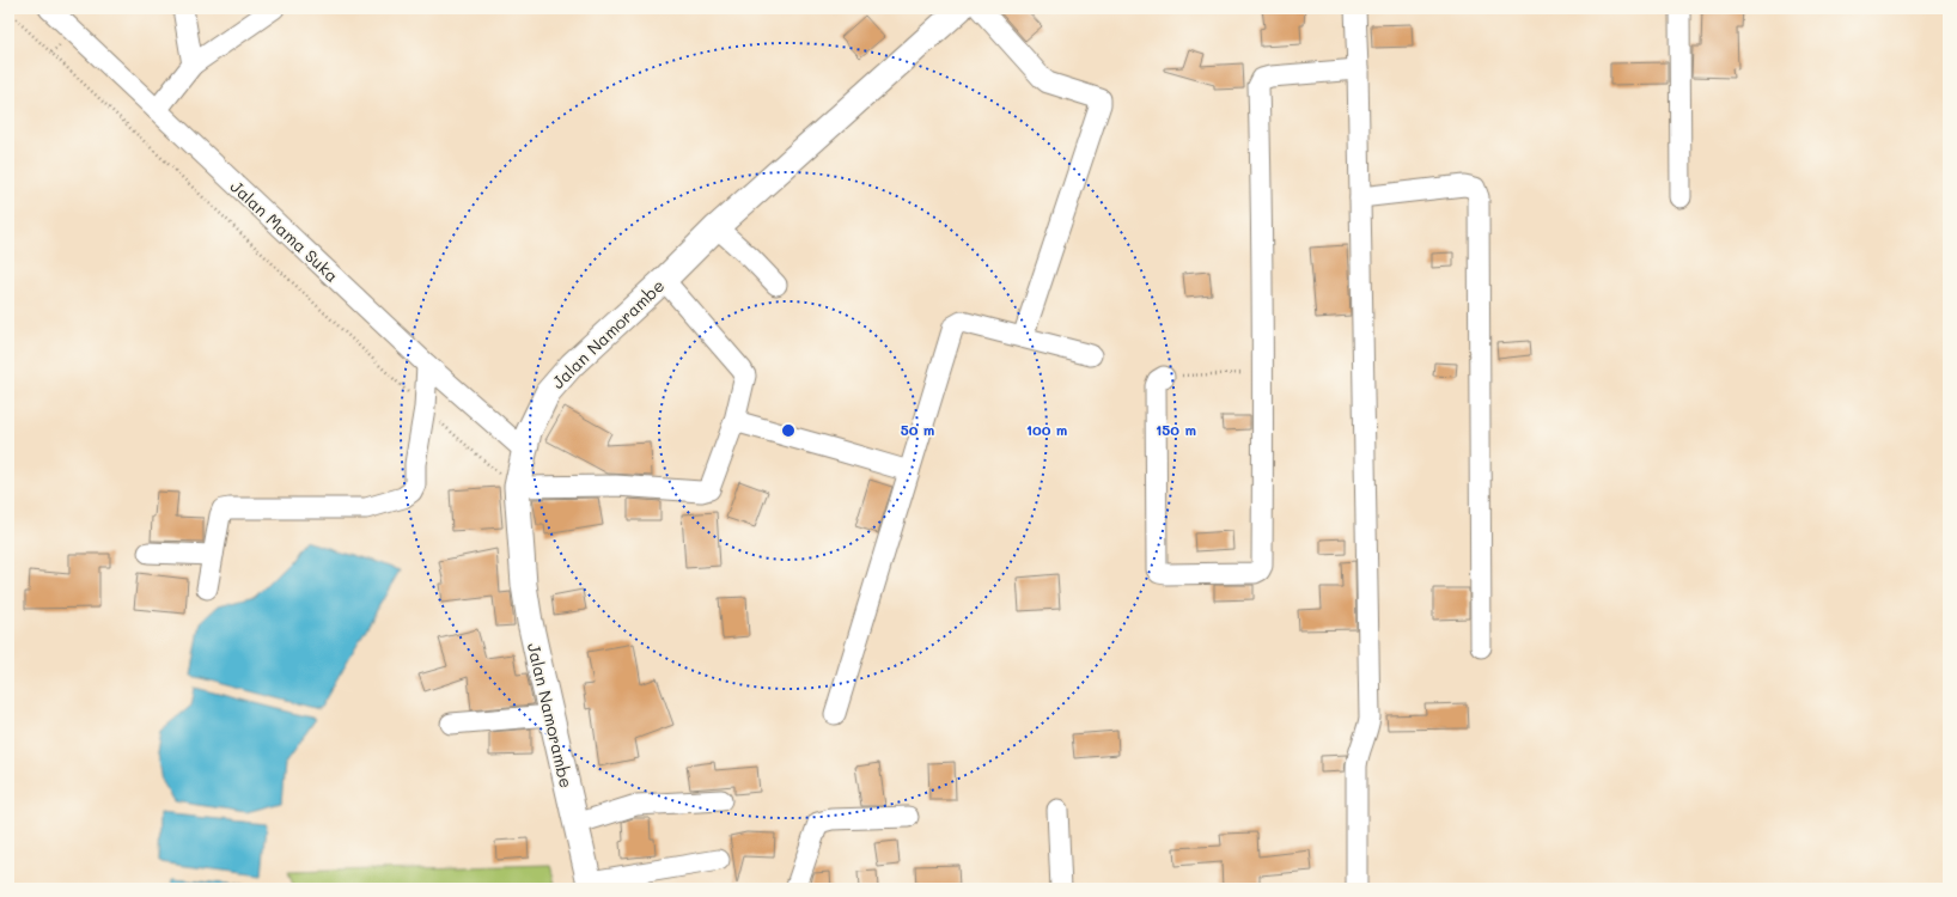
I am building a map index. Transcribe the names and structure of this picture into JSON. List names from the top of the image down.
{
  "streets": {
    "main road": ["Jalan Namorambe"],
    "street": ["Jalan Mama Suka"]
  },
  "crossings": [
    ["Jalan Mama Suka", "Jalan Namorambe"]
  ],
  "rings": ["50 m", "100 m", "150 m"]
}
